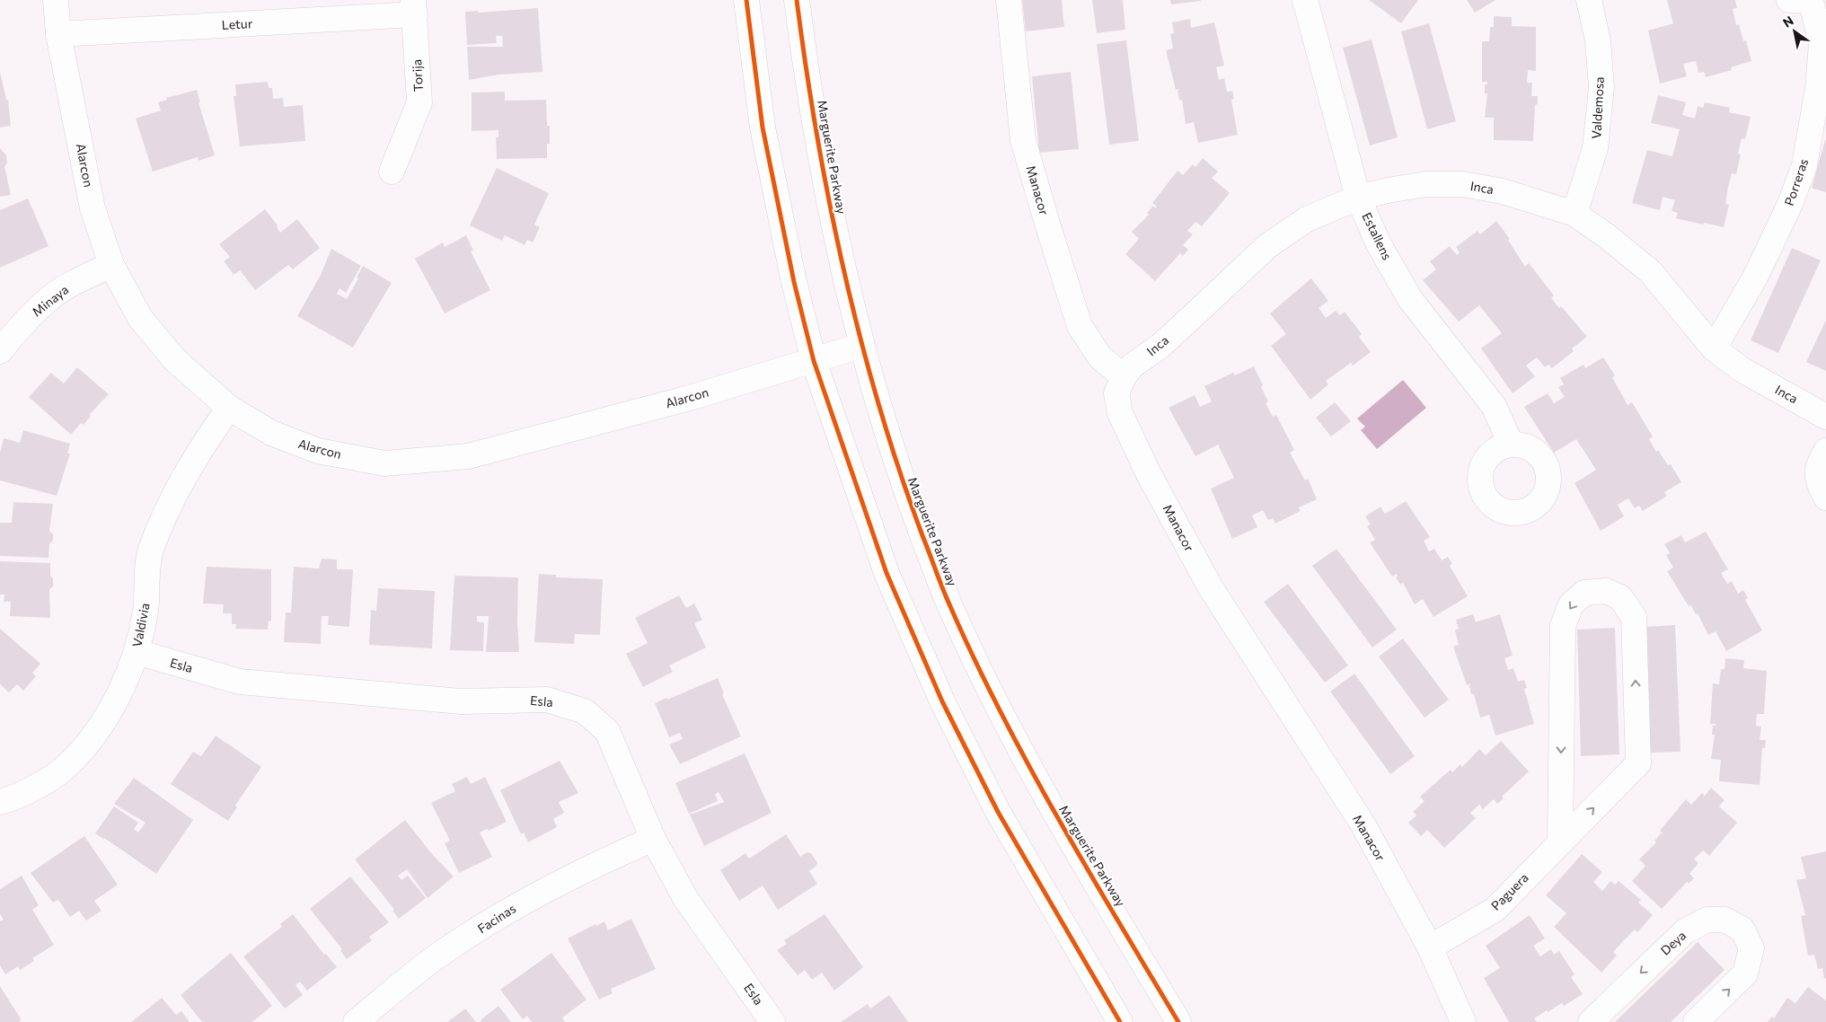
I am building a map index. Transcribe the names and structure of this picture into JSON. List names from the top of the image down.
{
  "streets": {
    "street": [
      "Letur",
      "Torija",
      "Valdemosa",
      "Marguerite Parkway",
      "Alarcon",
      "Porreras",
      "Inca",
      "Manacor",
      "Estallens",
      "Minaya",
      "Valdivia",
      "Esla",
      "Paguera",
      "Facinas",
      "Deya"
    ]
  },
  "crossings": [
    ["Letur", "Torija"],
    ["Letur", "Alarcon"],
    ["Valdemosa", "Inca"],
    ["Marguerite Parkway", "Alarcon"],
    ["Alarcon", "Minaya"],
    ["Alarcon", "Valdivia"],
    ["Porreras", "Inca"],
    ["Inca", "Manacor"],
    ["Inca", "Estallens"],
    ["Manacor", "Paguera"],
    ["Valdivia", "Esla"],
    ["Esla", "Facinas"]
  ],
  "north": "top left"
}
